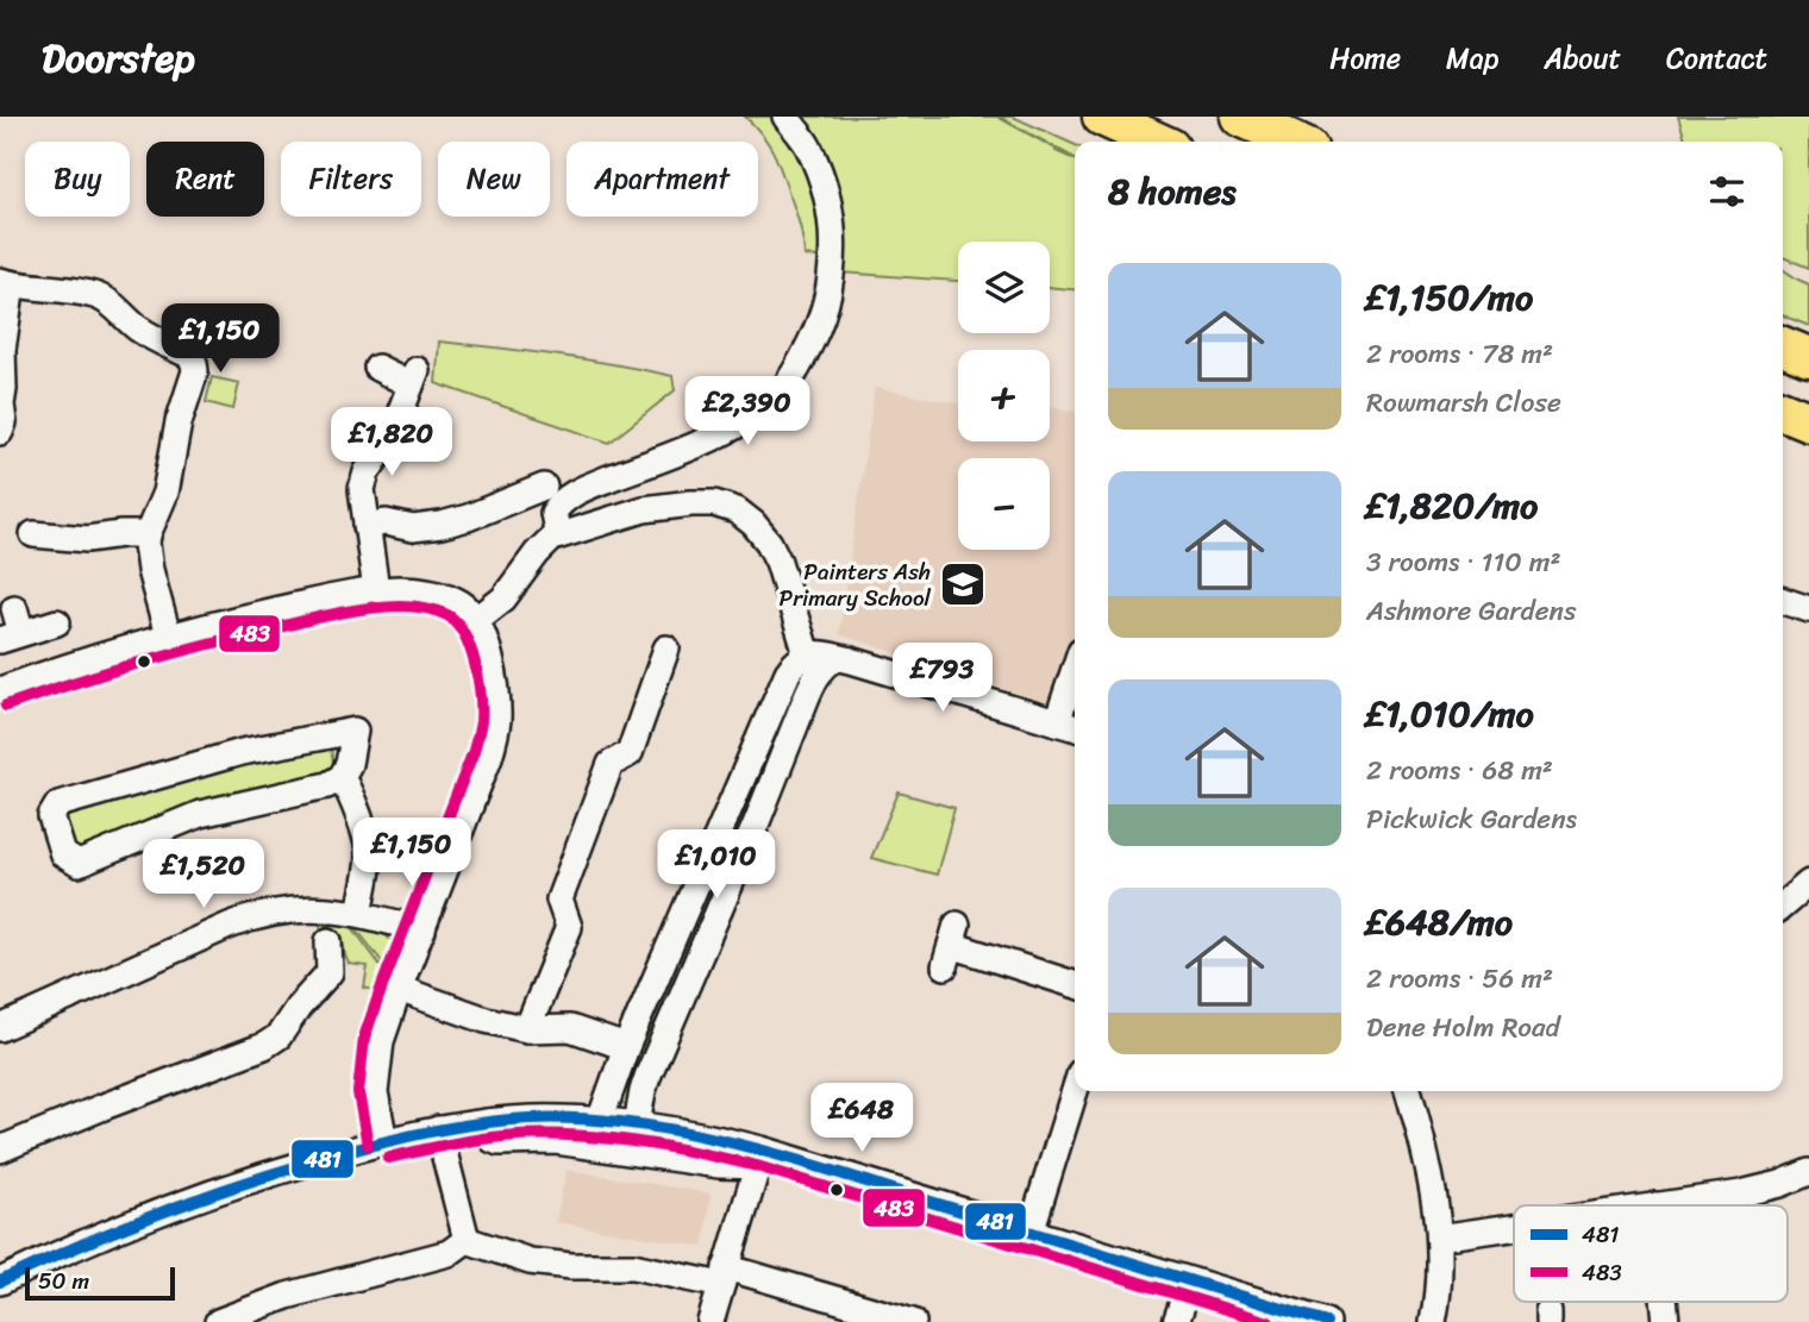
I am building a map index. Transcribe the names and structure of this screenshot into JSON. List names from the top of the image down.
{
  "places": {
    "school or university": ["Painters Ash Primary School"]
  },
  "lines": ["transit line 483", "transit line 481"],
  "legend": ["481", "483"],
  "scale_bar": "50 m",
  "page": {
    "header": "Doorstep",
    "nav": [
      "Home",
      "Map",
      "About",
      "Contact"
    ],
    "chip": [
      "Buy",
      "Rent",
      "Filters",
      "New",
      "Apartment"
    ],
    "heading": "8 homes",
    "map_buttons": ["+", "−"],
    "list": [
      {
        "name": "£1,150/mo",
        "note": "2 rooms · 78 m² · Rowmarsh Close"
      },
      {
        "name": "£1,820/mo",
        "note": "3 rooms · 110 m² · Ashmore Gardens"
      },
      {
        "name": "£1,010/mo",
        "note": "2 rooms · 68 m² · Pickwick Gardens"
      },
      {
        "name": "£648/mo",
        "note": "2 rooms · 56 m² · Dene Holm Road"
      }
    ],
    "price": [
      "£1,150",
      "£2,390",
      "£1,820",
      "£793",
      "£1,150",
      "£1,010",
      "£1,520",
      "£648"
    ],
    "scale": "50 m"
  }
}
